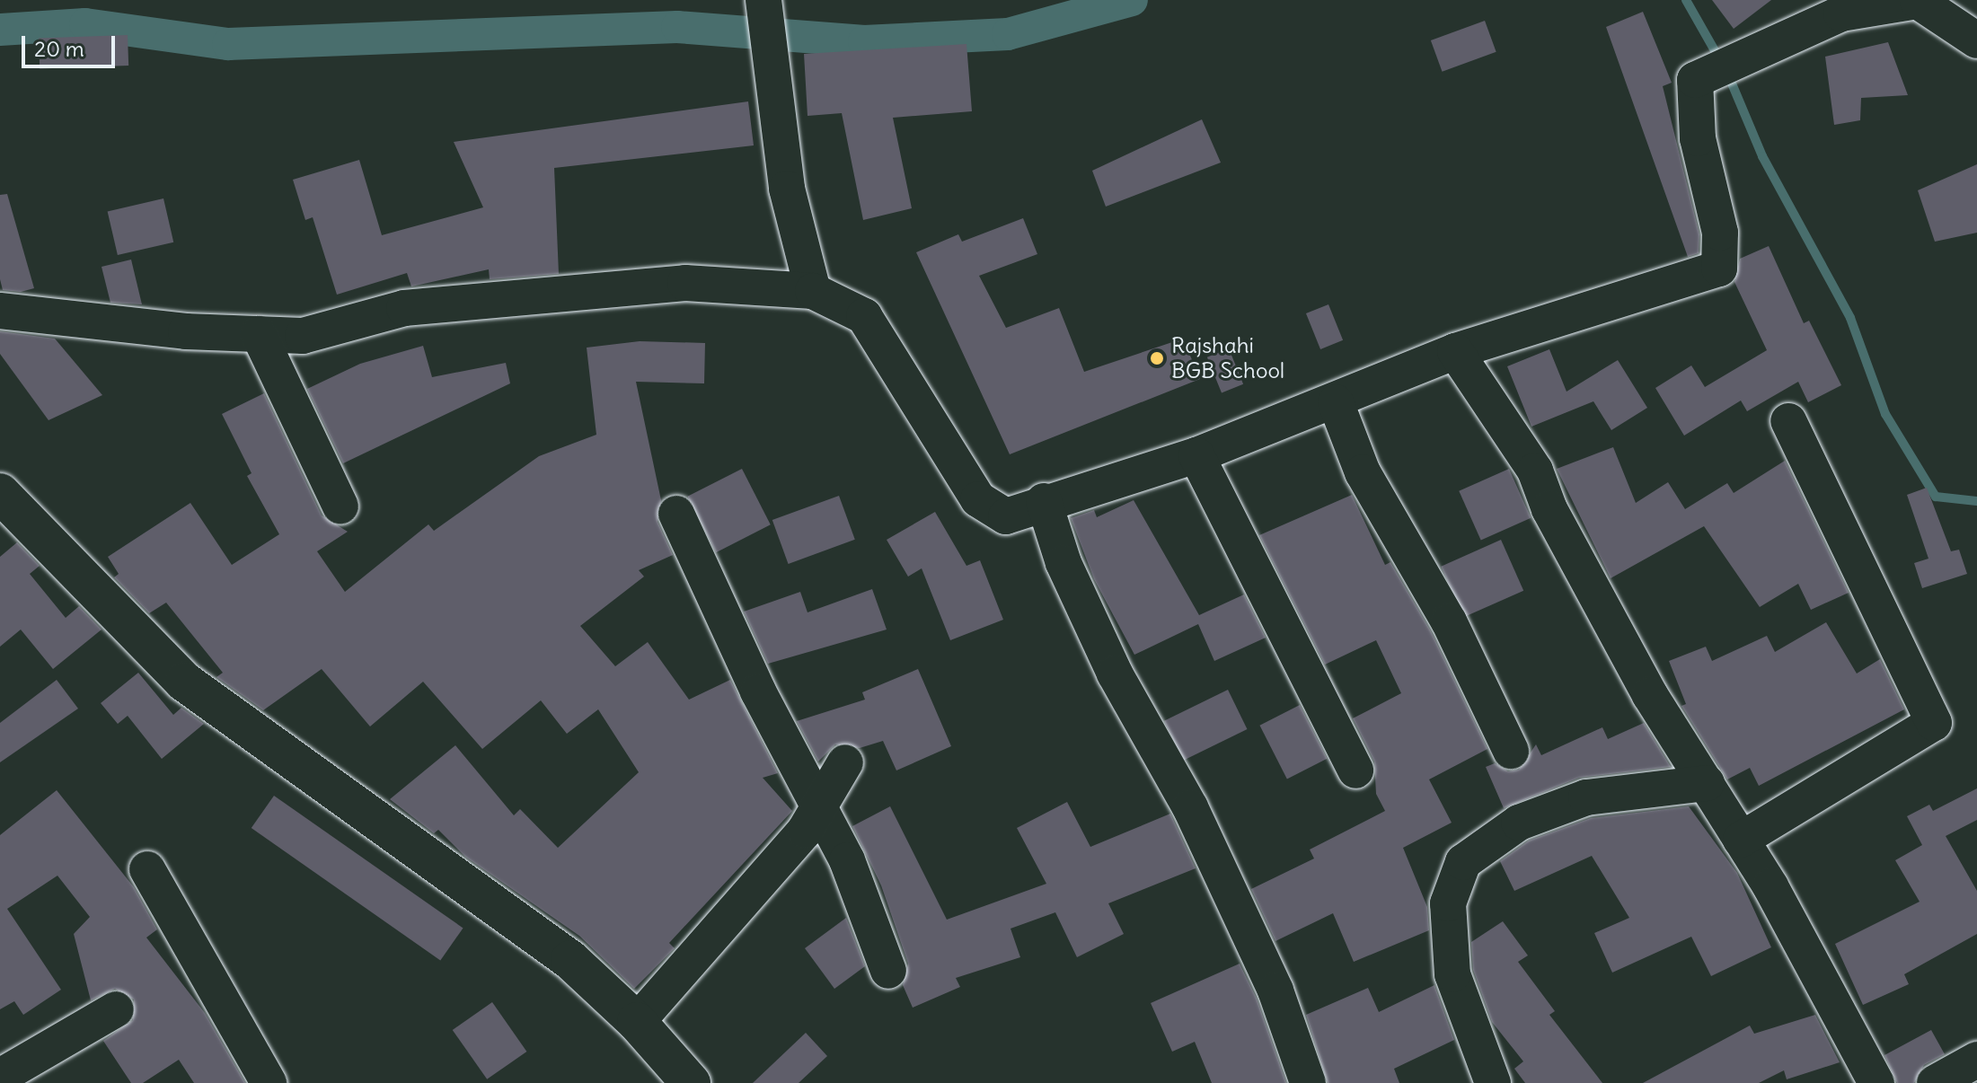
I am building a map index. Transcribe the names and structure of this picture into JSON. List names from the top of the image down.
{
  "places": ["Rajshahi BGB School"],
  "scale_bar": "20 m"
}
